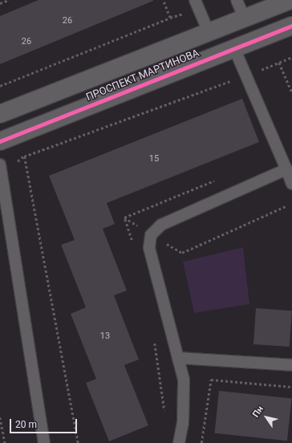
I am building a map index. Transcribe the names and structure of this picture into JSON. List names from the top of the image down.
{
  "streets": {
    "street": ["ПРОСПЕКТ МАРТИНОВА"]
  },
  "house_numbers": [
    "26",
    "26",
    "15",
    "13"
  ],
  "scale_bar": "20 m",
  "north": "top left"
}
